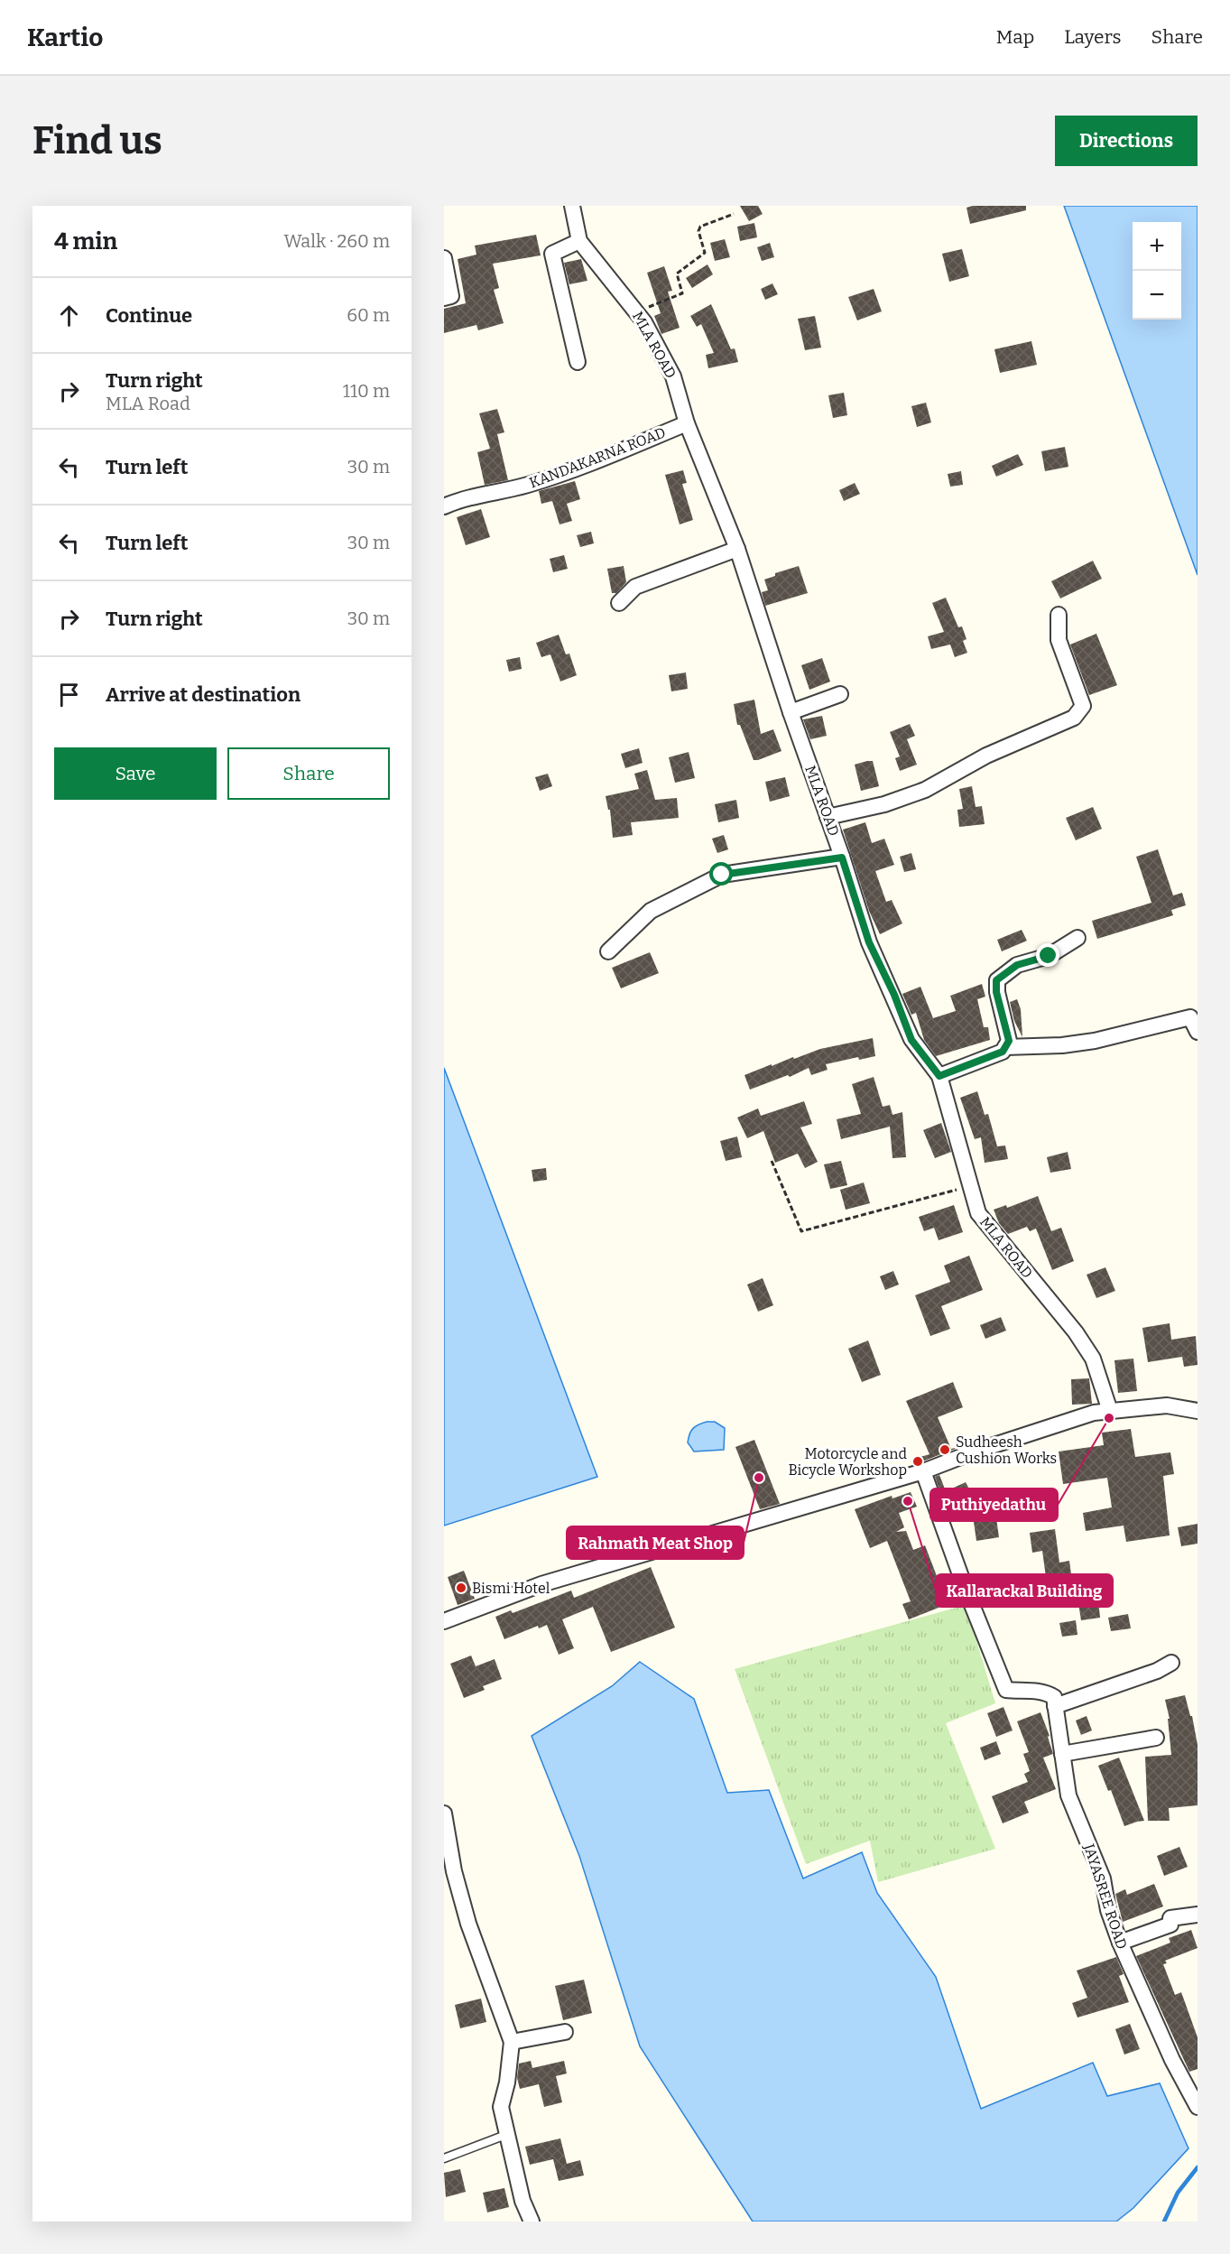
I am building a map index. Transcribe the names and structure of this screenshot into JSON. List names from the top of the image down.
{
  "streets": {
    "street": ["MLA ROAD", "KANDAKARNA ROAD", "JAYASREE ROAD"]
  },
  "crossings": [
    ["MLA ROAD", "KANDAKARNA ROAD"]
  ],
  "places": [
    "Puthiyedathu",
    "Sudheesh Cushion Works",
    "Motorcycle and Bicycle Workshop",
    "Rahmath Meat Shop",
    "Kallarackal Building",
    "Bismi Hotel"
  ],
  "page": {
    "header": "Kartio",
    "nav": ["Map", "Layers", "Share"],
    "buttons": [
      "Directions",
      ["Save", "Share"]
    ],
    "title": "Find us",
    "heading": ["4 min", "Walk · 260 m"],
    "map_buttons": ["+", "−"],
    "list": [
      ["Continue", "60 m"],
      ["Turn right", "MLA Road", "110 m"],
      ["Turn left", "30 m"],
      ["Turn left", "30 m"],
      ["Turn right", "30 m"],
      "Arrive at destination"
    ]
  }
}
